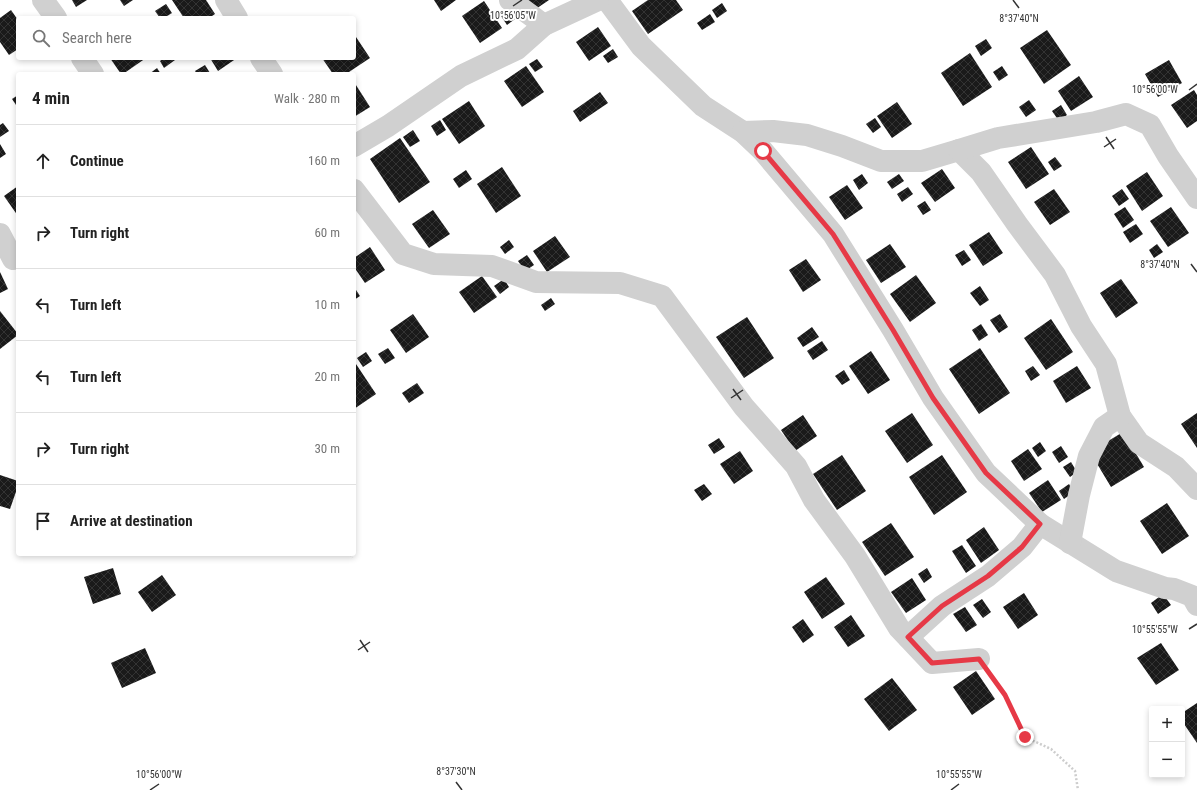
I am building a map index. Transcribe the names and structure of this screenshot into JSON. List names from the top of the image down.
{
  "page": {
    "search": "Search here",
    "heading": ["4 min", "Walk · 280 m"],
    "list": [
      ["Continue", "160 m"],
      ["Turn right", "60 m"],
      ["Turn left", "10 m"],
      ["Turn left", "20 m"],
      ["Turn right", "30 m"],
      "Arrive at destination"
    ],
    "map_buttons": ["+", "−"]
  },
  "coordinates": [
    "10°56'05\"W",
    "8°37'40\"N",
    "10°56'00\"W",
    "10°55'55\"W",
    "8°37'30\"N"
  ]
}
